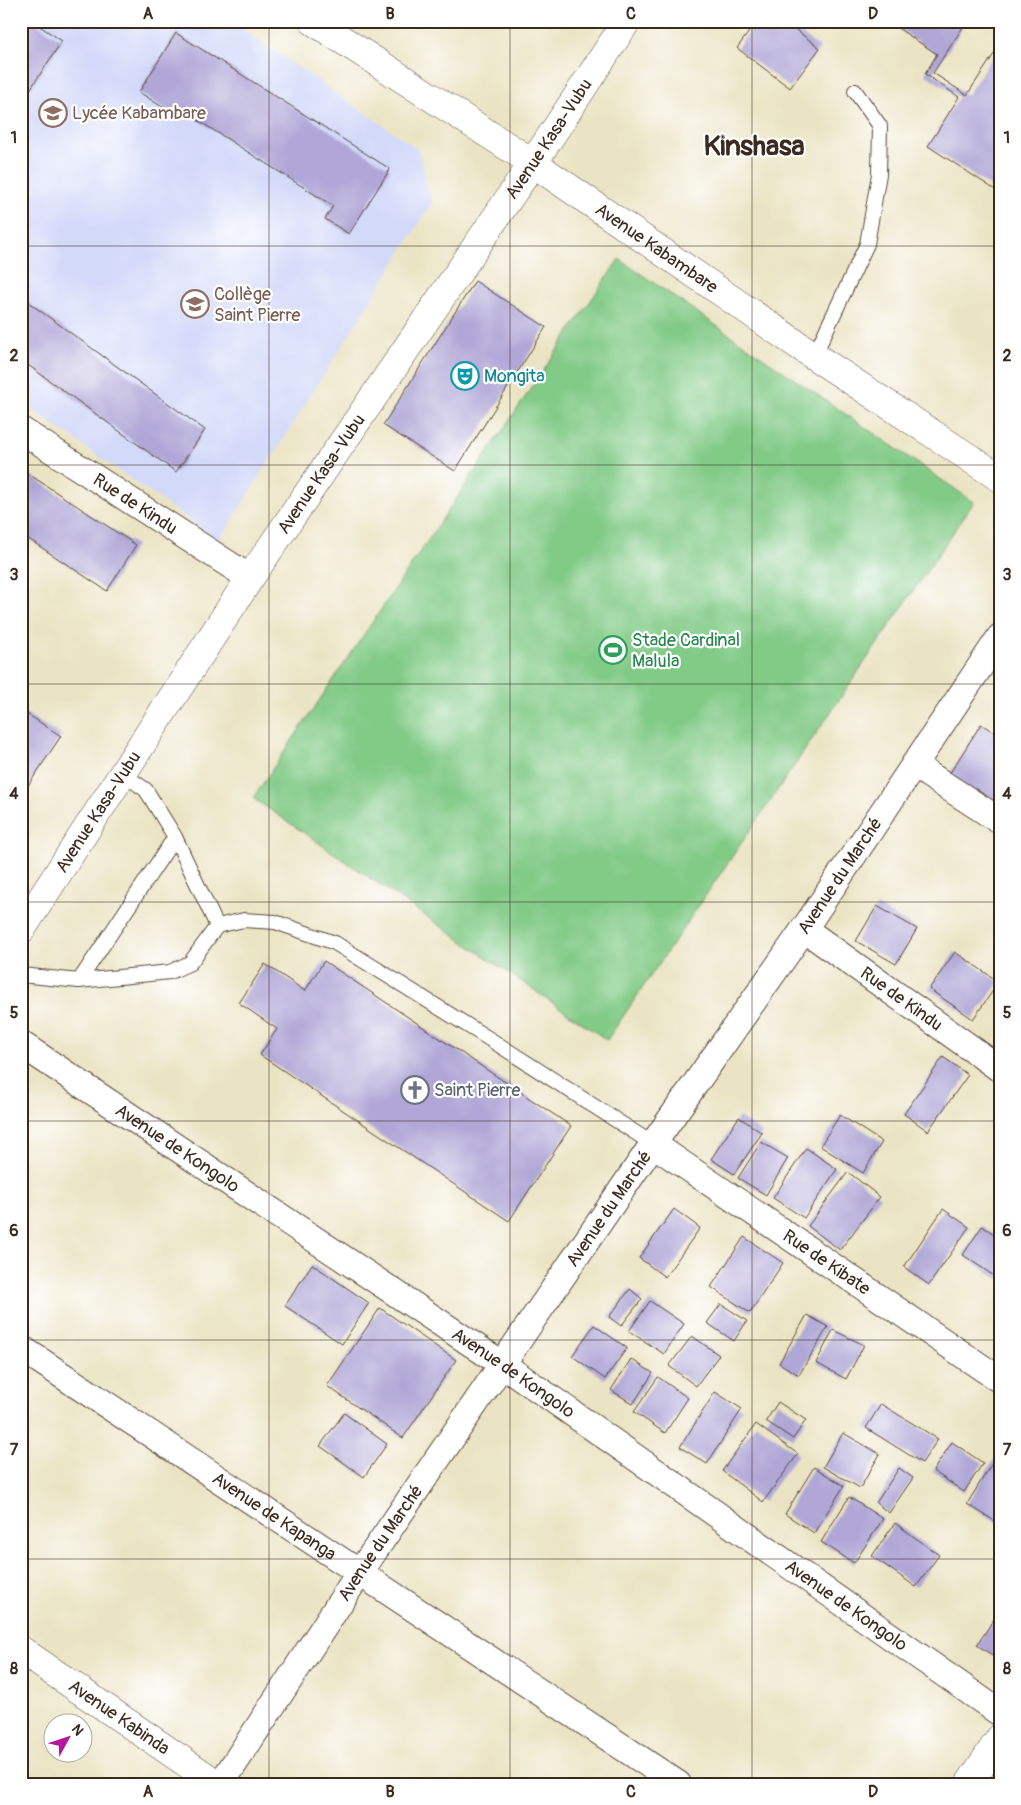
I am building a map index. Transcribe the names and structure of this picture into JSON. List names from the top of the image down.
{
  "streets": {
    "main road": ["Avenue Kasa-Vubu", "Avenue Kabambare", "Avenue Kabinda"],
    "street": [
      "Rue de Kindu",
      "Avenue du Marché",
      "Avenue de Kongolo",
      "Rue de Kibate",
      "Avenue de Kapanga"
    ]
  },
  "crossings": [
    ["Avenue Kasa-Vubu", "Avenue Kabambare"],
    ["Avenue Kasa-Vubu", "Rue de Kindu"],
    ["Rue de Kindu", "Avenue du Marché"],
    ["Avenue du Marché", "Avenue de Kongolo"],
    ["Avenue du Marché", "Rue de Kibate"],
    ["Avenue du Marché", "Avenue de Kapanga"]
  ],
  "districts": ["Kinshasa"],
  "places": {
    "school or university": ["Lycée Kabambare", "Collège Saint Pierre"],
    "theatre": ["Mongita"],
    "sports": ["Stade Cardinal Malula"],
    "church": ["Saint Pierre"]
  },
  "north": "top right",
  "grid": {
    "columns": [
      "A",
      "B",
      "C",
      "D"
    ],
    "rows": [
      "1",
      "2",
      "3",
      "4",
      "5",
      "6",
      "7",
      "8"
    ]
  }
}
